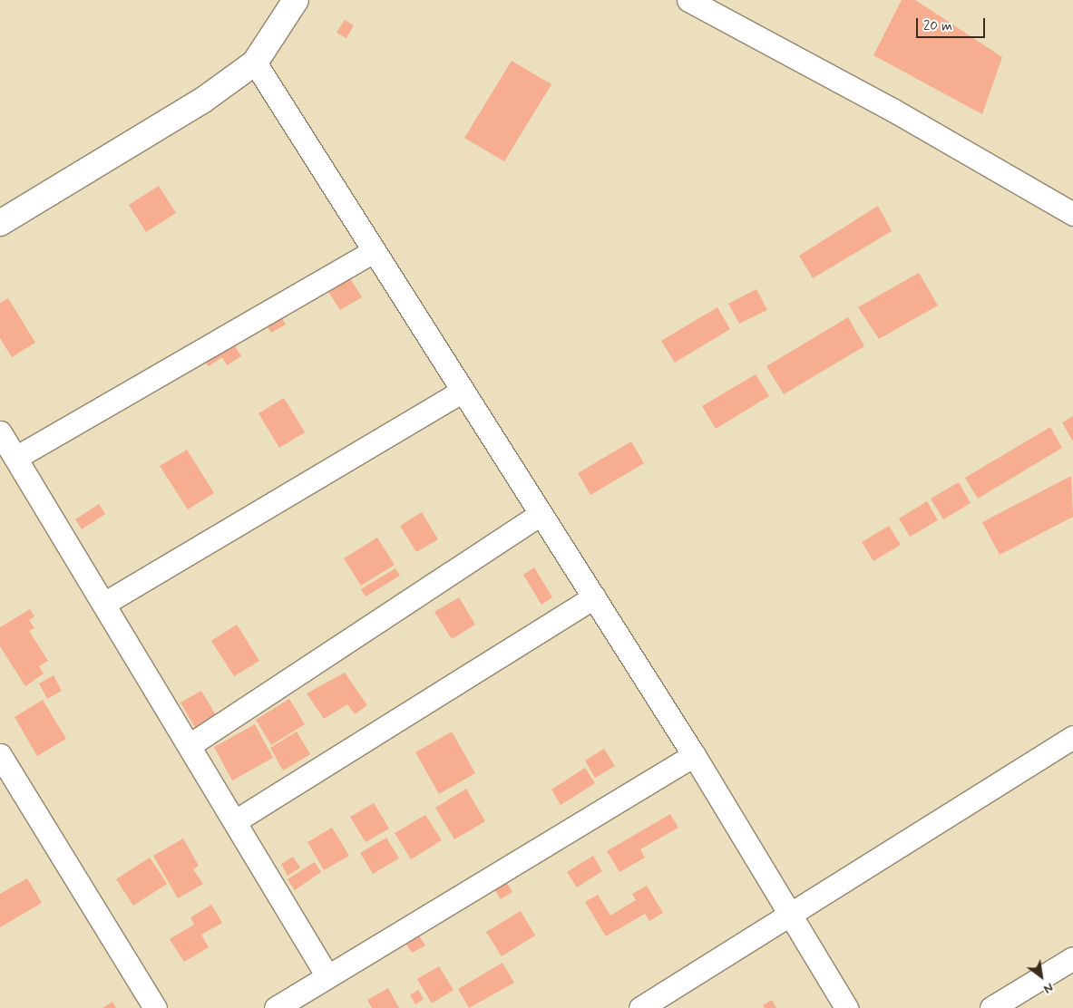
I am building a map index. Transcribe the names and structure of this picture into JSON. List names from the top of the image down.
{
  "scale_bar": "20 m",
  "north": "bottom right"
}
